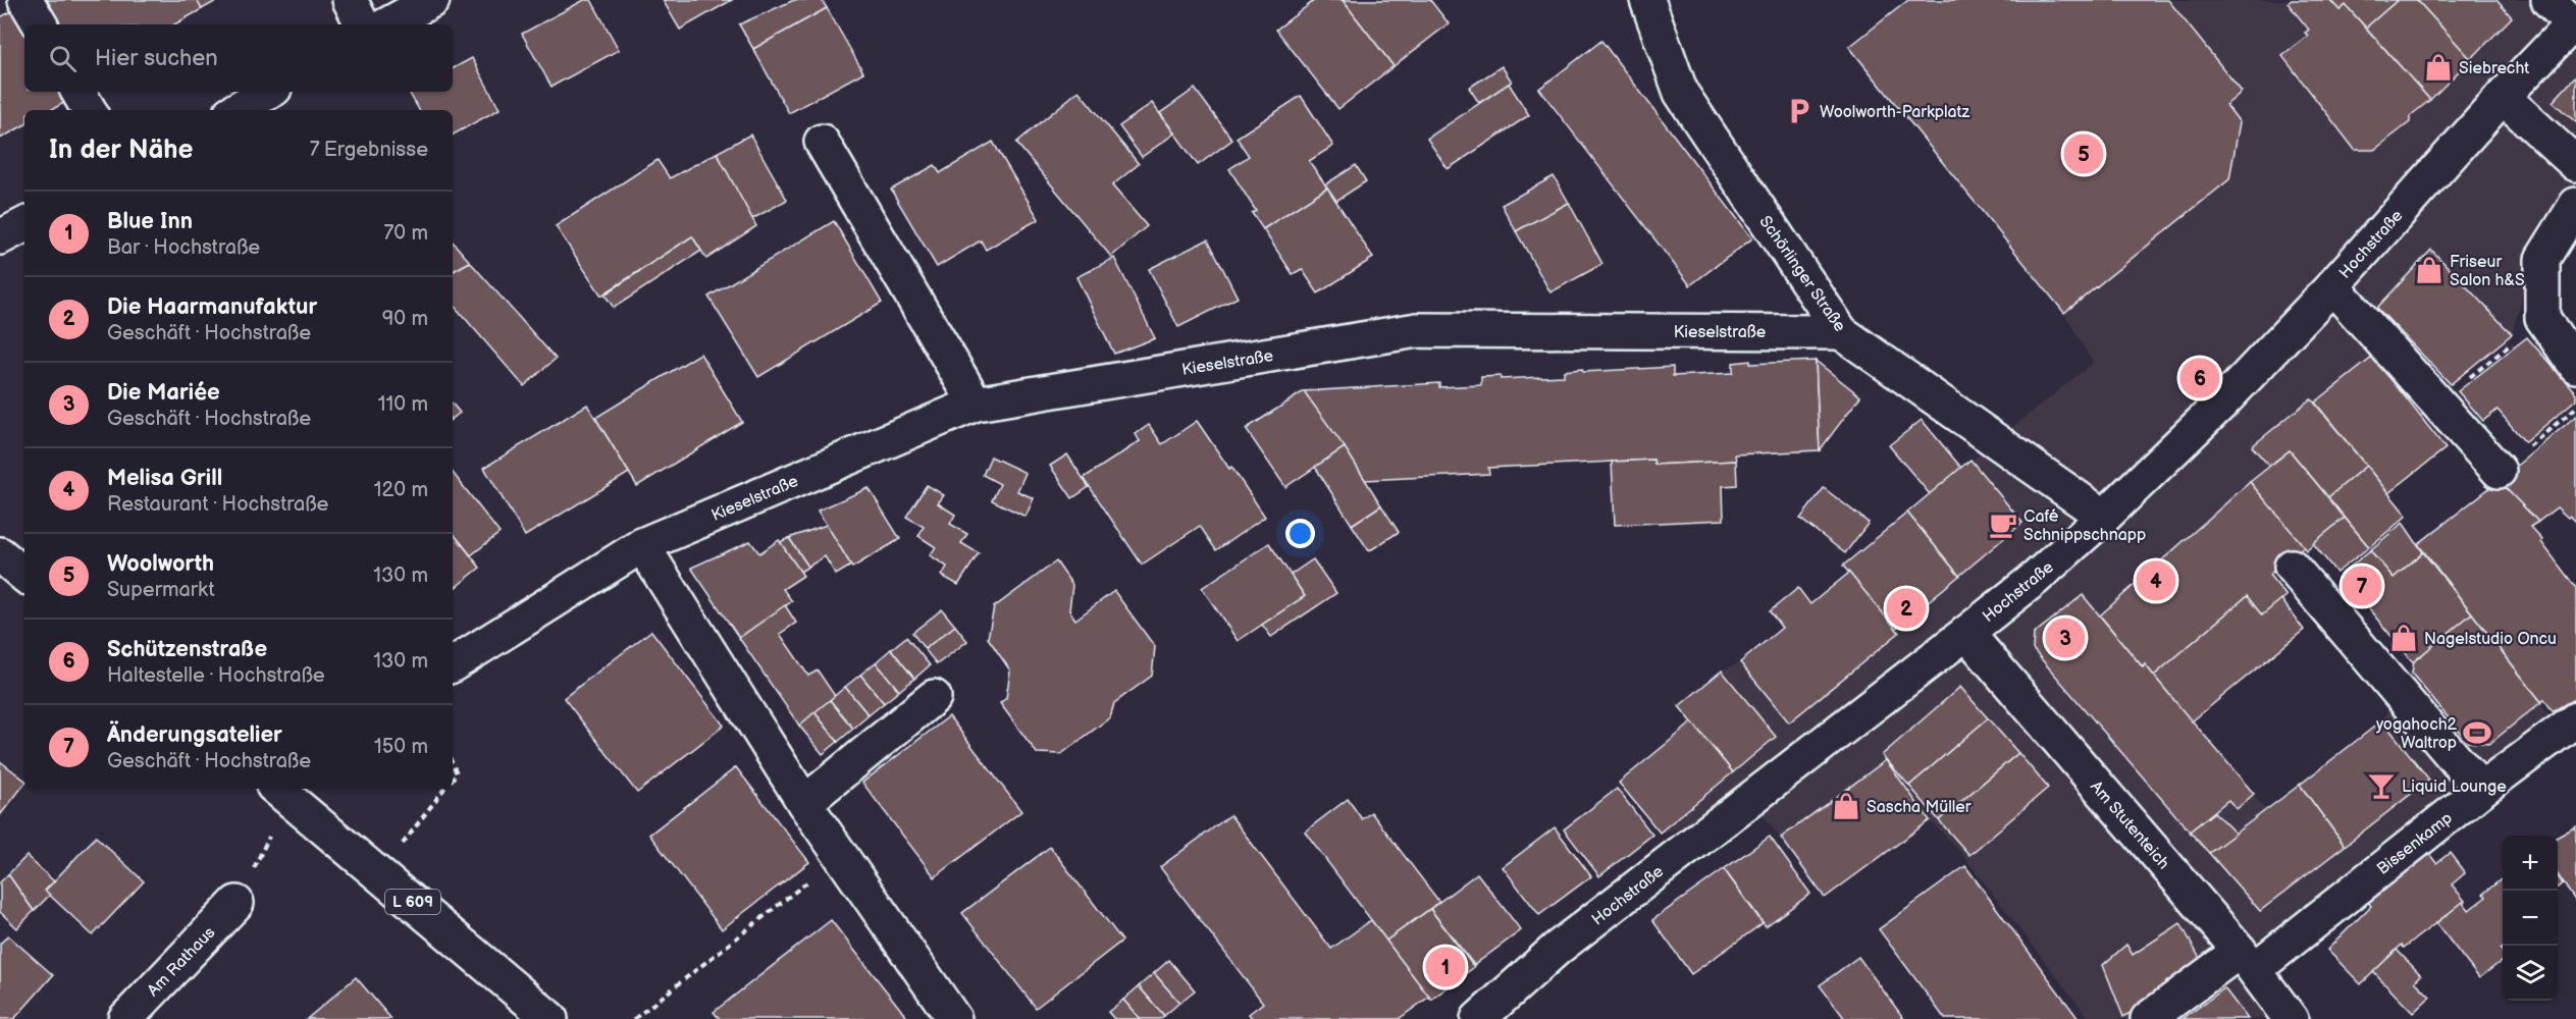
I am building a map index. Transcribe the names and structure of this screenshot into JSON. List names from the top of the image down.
{
  "streets": {
    "street": [
      "Hochstraße",
      "Schörlinger Straße",
      "Kieselstraße",
      "Am Stutenteich",
      "Bissenkamp",
      "L 609",
      "Am Rathaus"
    ]
  },
  "crossings": [
    ["Hochstraße", "Schörlinger Straße"],
    ["Hochstraße", "Am Stutenteich"],
    ["Schörlinger Straße", "Kieselstraße"],
    ["Am Stutenteich", "Bissenkamp"]
  ],
  "places": {
    "shop": [
      "Siebrecht",
      "Friseur Salon h&S",
      "Nagelstudio Oncu",
      "Sascha Müller"
    ],
    "parking": ["Woolworth-Parkplatz"],
    "cafe": ["Café Schnippschnapp"],
    "sports": ["yogahoch2 Waltrop"],
    "bar": ["Liquid Lounge"]
  },
  "page": {
    "search": "Hier suchen",
    "heading": ["In der Nähe", "7 Ergebnisse"],
    "pins": [
      "5",
      "6",
      "4",
      "7",
      "2",
      "3",
      "1"
    ],
    "list": [
      {
        "mark": "1",
        "name": "Blue Inn",
        "note": "Bar · Hochstraße",
        "value": "70 m"
      },
      {
        "mark": "2",
        "name": "Die Haarmanufaktur",
        "note": "Geschäft · Hochstraße",
        "value": "90 m"
      },
      {
        "mark": "3",
        "name": "Die Mariée",
        "note": "Geschäft · Hochstraße",
        "value": "110 m"
      },
      {
        "mark": "4",
        "name": "Melisa Grill",
        "note": "Restaurant · Hochstraße",
        "value": "120 m"
      },
      {
        "mark": "5",
        "name": "Woolworth",
        "note": "Supermarkt",
        "value": "130 m"
      },
      {
        "mark": "6",
        "name": "Schützenstraße",
        "note": "Haltestelle · Hochstraße",
        "value": "130 m"
      },
      {
        "mark": "7",
        "name": "Änderungsatelier",
        "note": "Geschäft · Hochstraße",
        "value": "150 m"
      }
    ],
    "map_buttons": ["+", "−"]
  }
}
